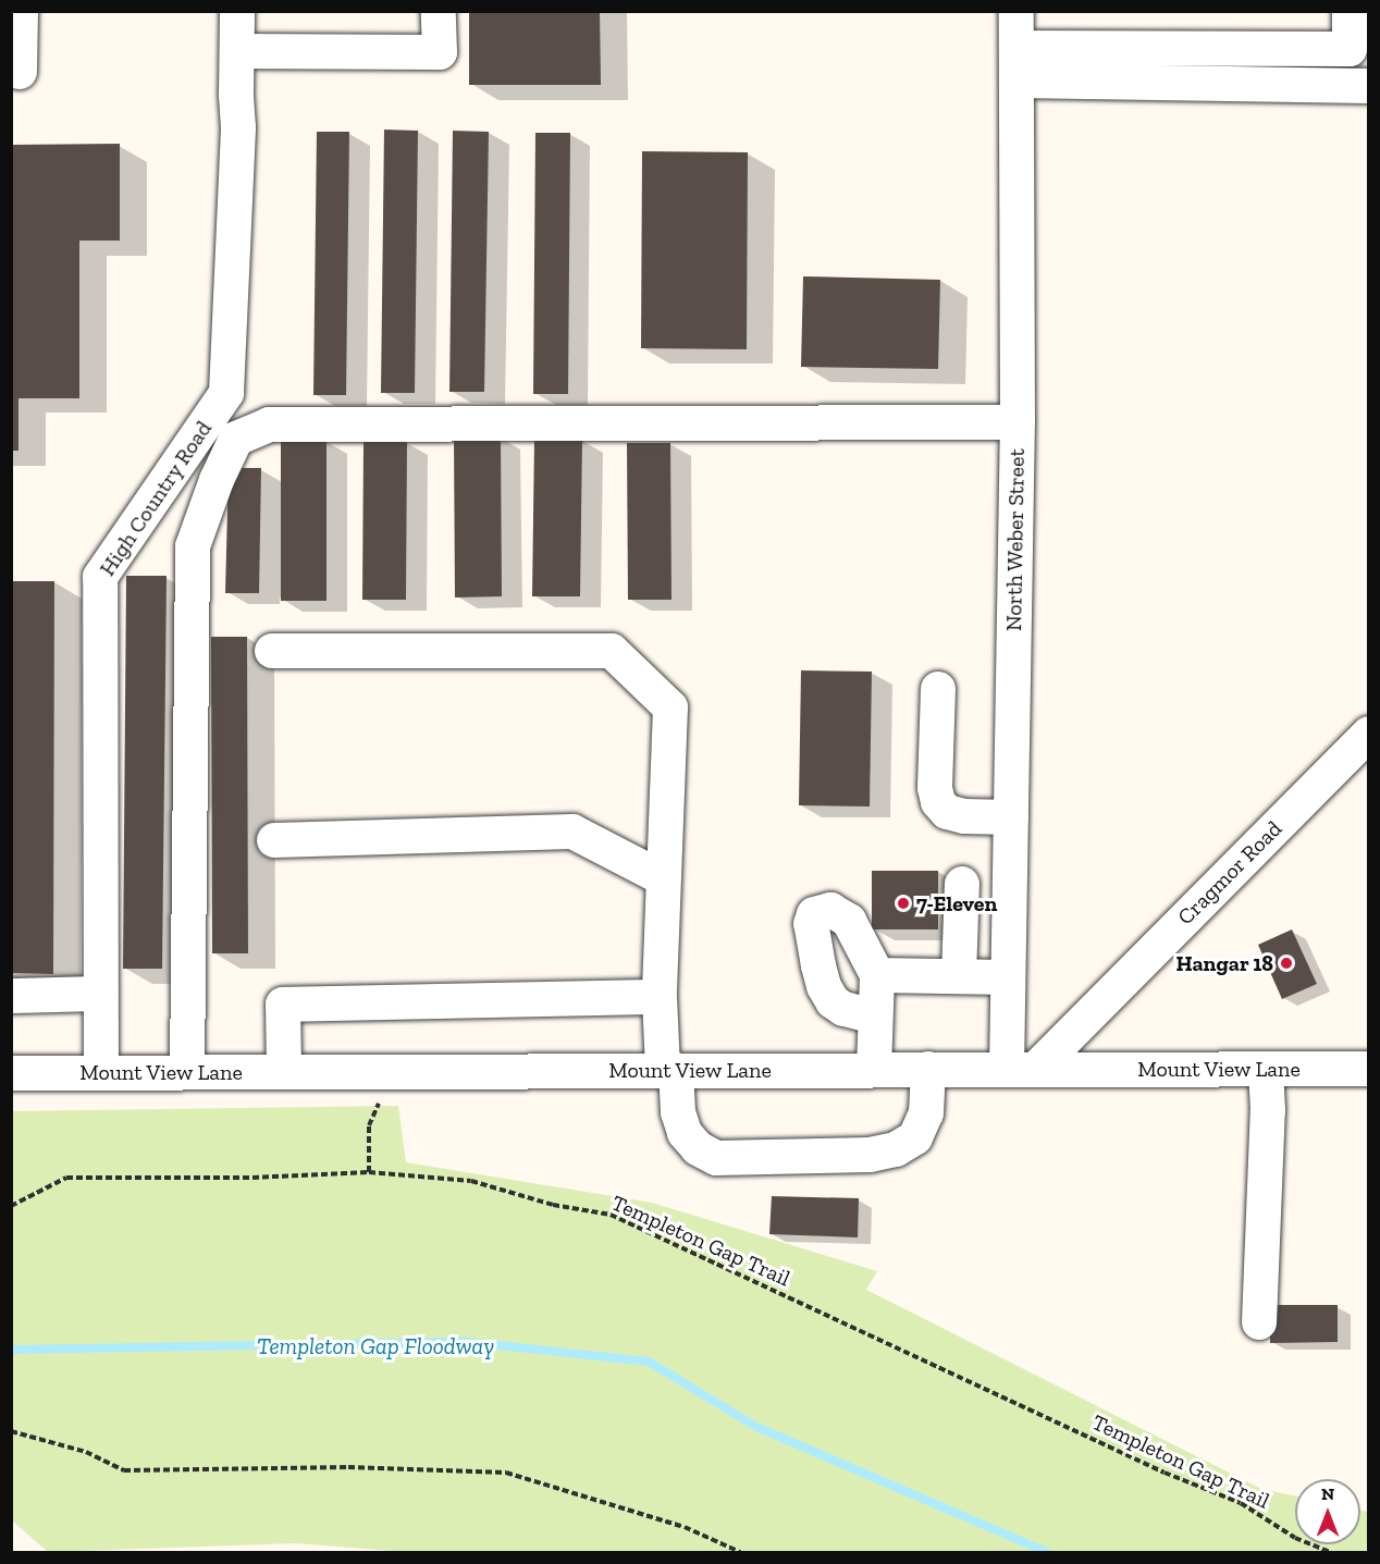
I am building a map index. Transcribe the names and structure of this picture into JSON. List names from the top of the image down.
{
  "streets": {
    "street": [
      "High Country Road",
      "North Weber Street",
      "Cragmor Road",
      "Mount View Lane"
    ],
    "path": ["Templeton Gap Trail"]
  },
  "crossings": [
    ["High Country Road", "Mount View Lane"],
    ["North Weber Street", "Cragmor Road"],
    ["North Weber Street", "Mount View Lane"],
    ["Cragmor Road", "Mount View Lane"]
  ],
  "water": ["Templeton Gap Floodway"],
  "places": ["7-Eleven", "Hangar 18"],
  "north": "top"
}
